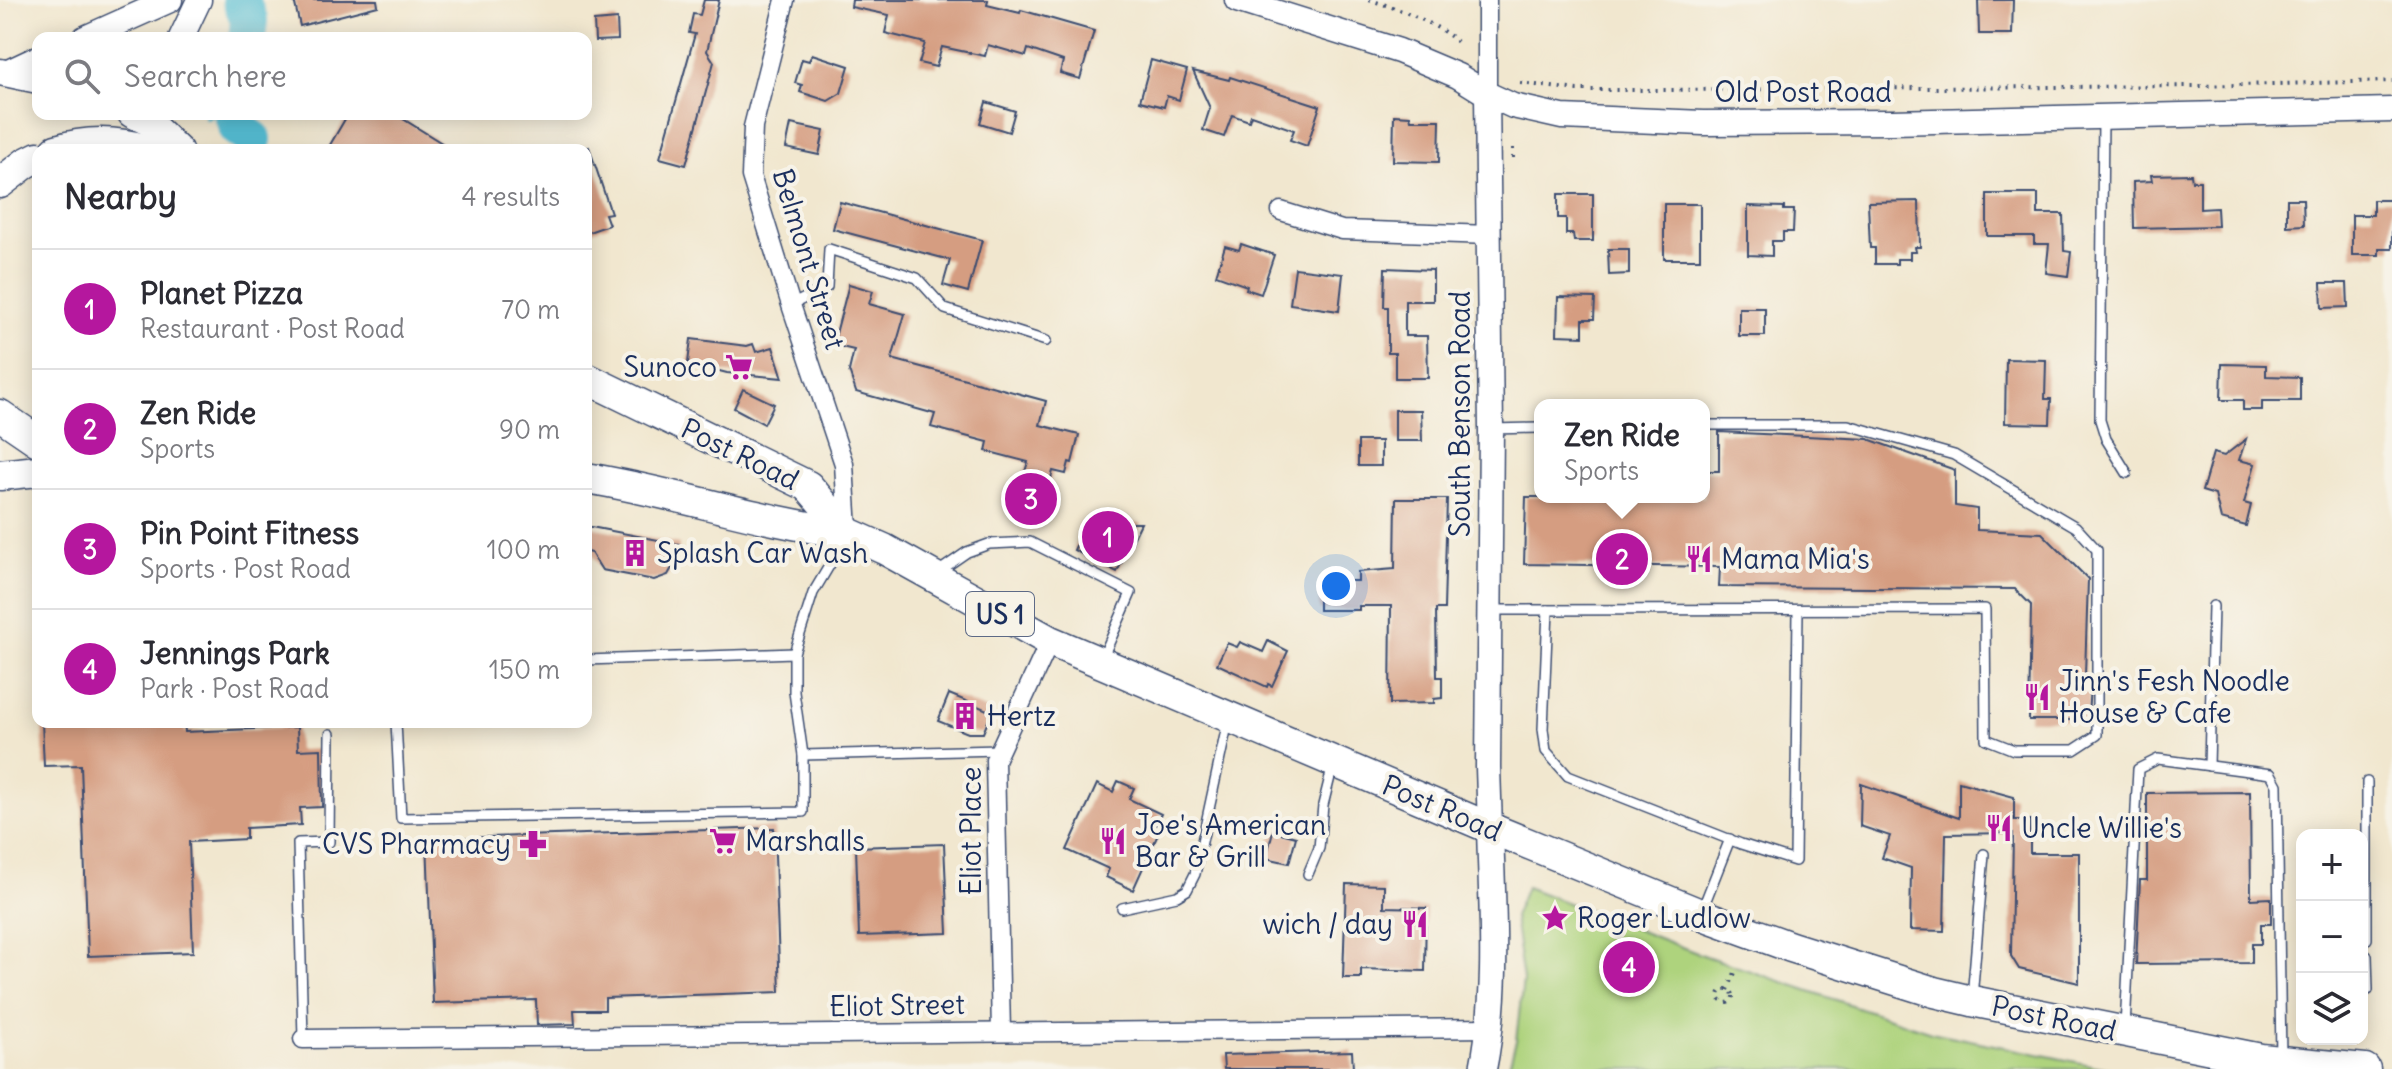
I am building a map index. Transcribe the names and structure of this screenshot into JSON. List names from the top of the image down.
{
  "streets": {
    "main road": ["Post Road", "US 1"],
    "street": [
      "Old Post Road",
      "Belmont Street",
      "South Benson Road",
      "Eliot Place",
      "Eliot Street"
    ]
  },
  "crossings": [
    ["Old Post Road", "South Benson Road"],
    ["Belmont Street", "Post Road"],
    ["Belmont Street", "US 1"],
    ["South Benson Road", "Post Road"],
    ["Post Road", "US 1"],
    ["Post Road", "Eliot Place"],
    ["Eliot Place", "Eliot Street"]
  ],
  "places": {
    "supermarket": ["Sunoco", "Marshalls"],
    "building": ["Splash Car Wash", "Hertz"],
    "restaurant": [
      "Mama Mia's",
      "Jinn's Fesh Noodle House & Cafe",
      "Uncle Willie's",
      "Joe's American Bar & Grill",
      "wich / day"
    ],
    "pharmacy": ["CVS Pharmacy"],
    "place": ["Roger Ludlow"]
  },
  "page": {
    "search": "Search here",
    "heading": ["Nearby", "4 results"],
    "list": [
      {
        "mark": "1",
        "name": "Planet Pizza",
        "note": "Restaurant · Post Road",
        "value": "70 m"
      },
      {
        "mark": "2",
        "name": "Zen Ride",
        "note": "Sports",
        "value": "90 m"
      },
      {
        "mark": "3",
        "name": "Pin Point Fitness",
        "note": "Sports · Post Road",
        "value": "100 m"
      },
      {
        "mark": "4",
        "name": "Jennings Park",
        "note": "Park · Post Road",
        "value": "150 m"
      }
    ],
    "popup": ["Zen Ride", "Sports"],
    "pins": [
      "3",
      "1",
      "2",
      "4"
    ],
    "map_buttons": ["+", "−"]
  }
}
